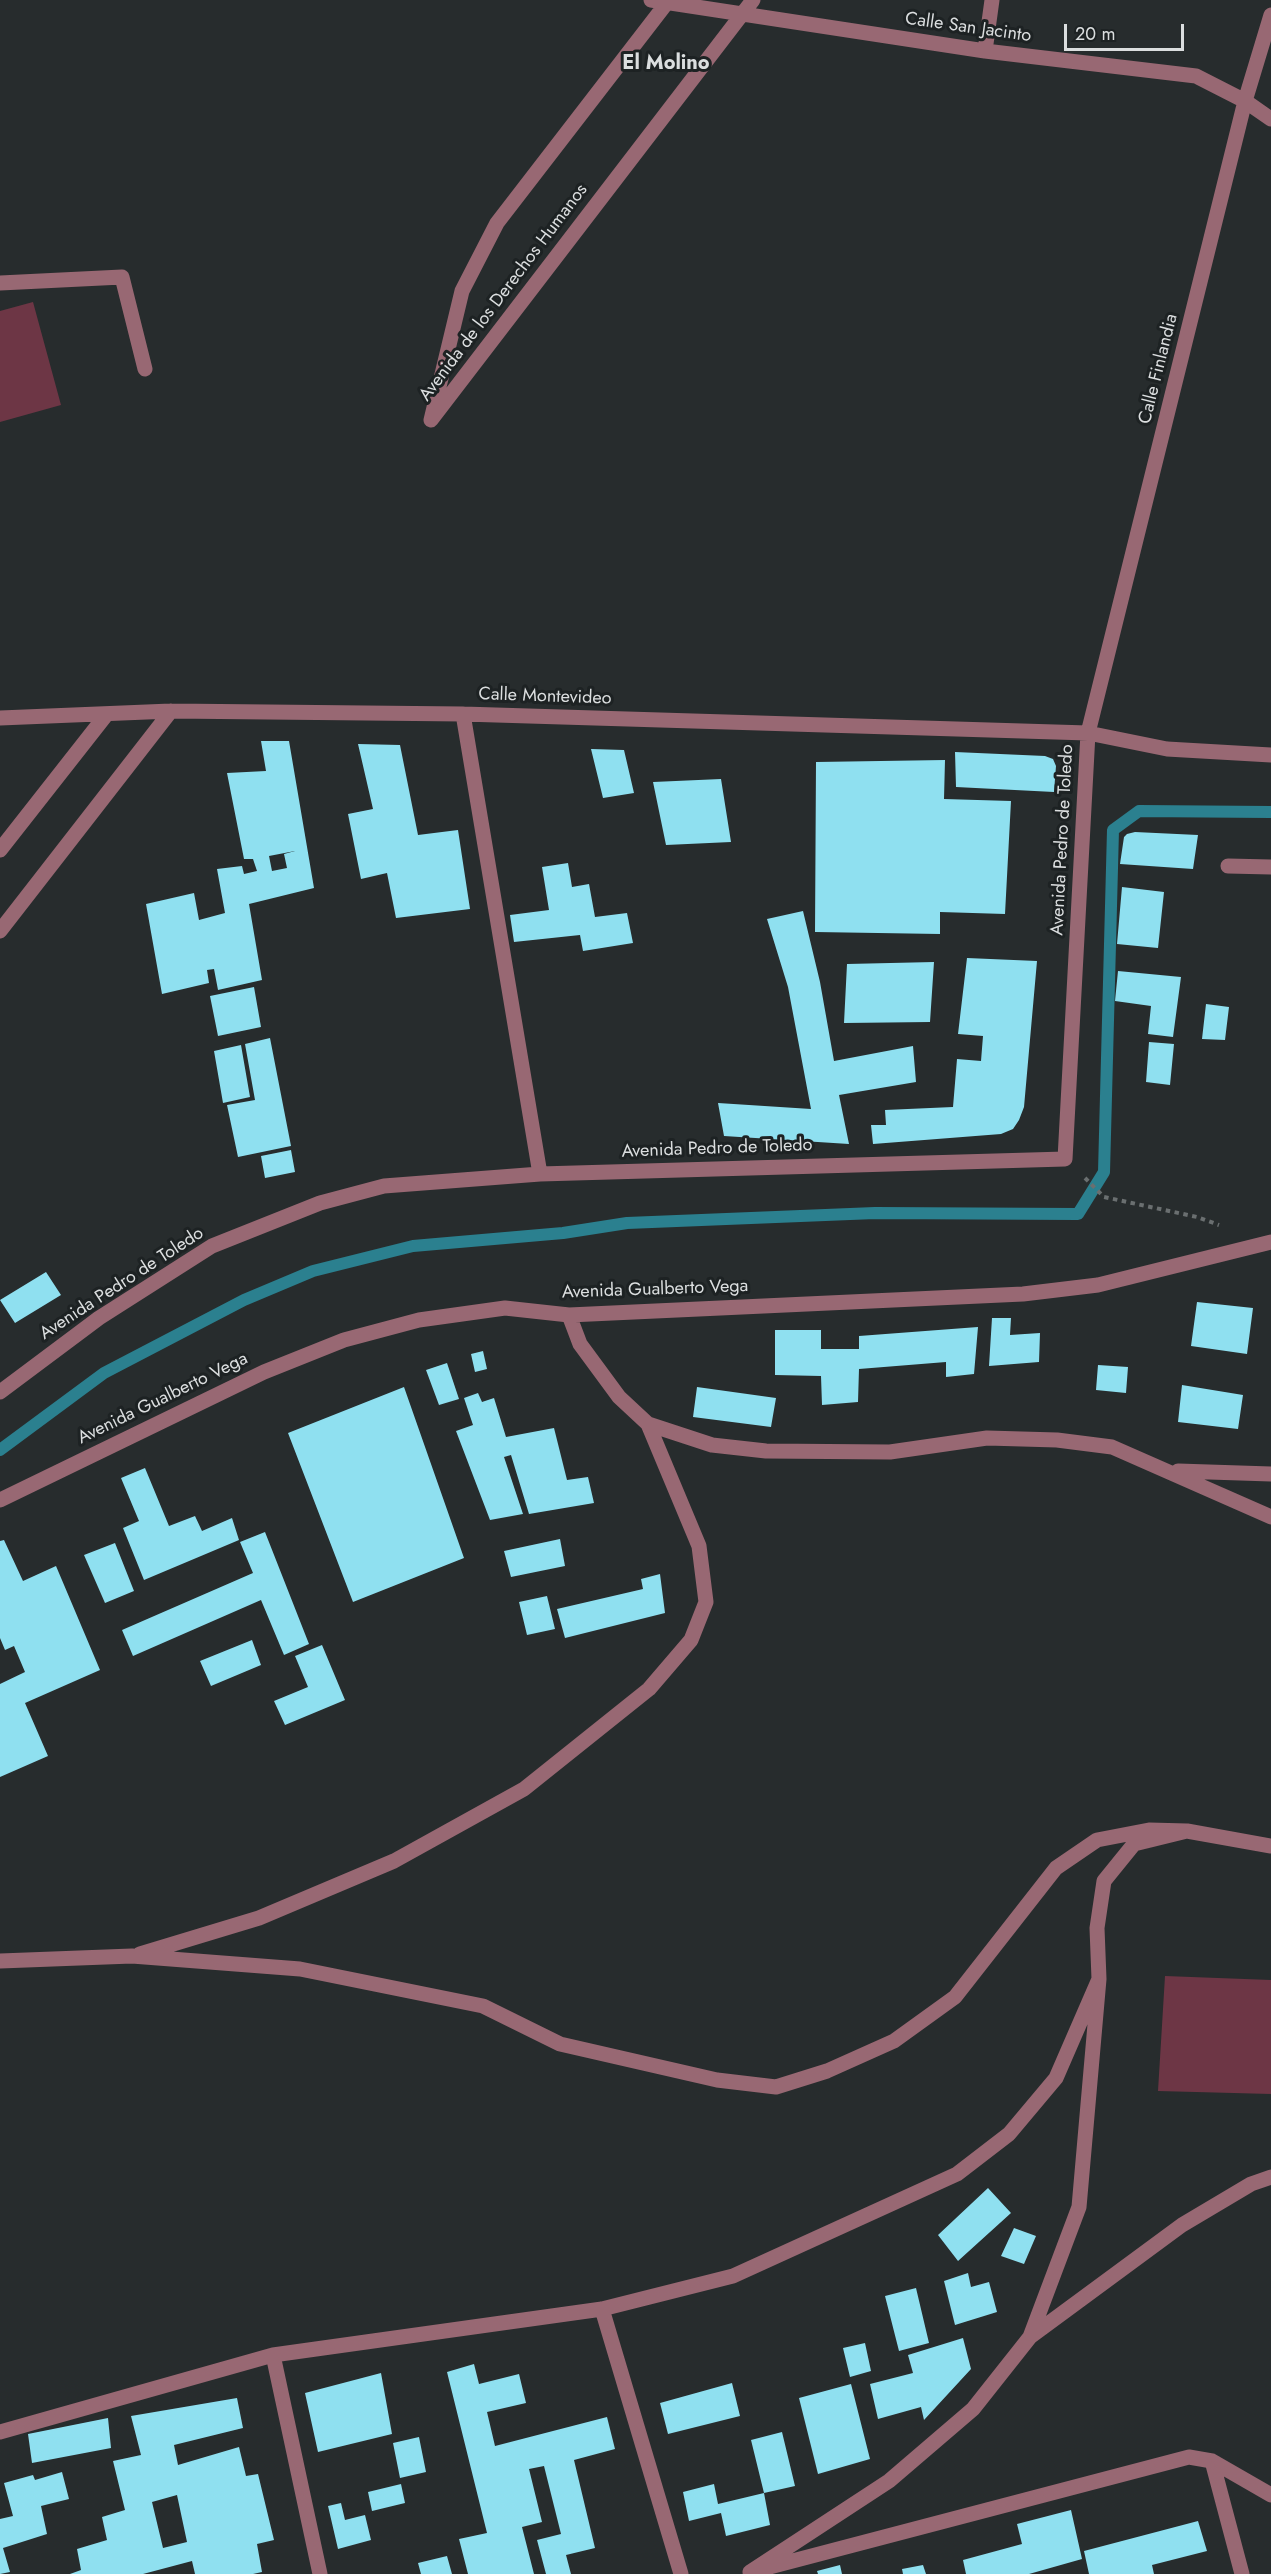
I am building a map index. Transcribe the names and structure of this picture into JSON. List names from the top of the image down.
{
  "streets": {
    "street": [
      "Calle San Jacinto",
      "Avenida de los Derechos Humanos",
      "Calle Finlandia",
      "Calle Montevideo",
      "Avenida Pedro de Toledo",
      "Avenida Gualberto Vega"
    ]
  },
  "crossings": [
    ["Calle San Jacinto", "Avenida de los Derechos Humanos"],
    ["Calle San Jacinto", "Calle Finlandia"],
    ["Calle Finlandia", "Calle Montevideo"],
    ["Calle Finlandia", "Avenida Pedro de Toledo"],
    ["Calle Montevideo", "Avenida Pedro de Toledo"]
  ],
  "districts": ["El Molino"],
  "scale_bar": "20 m"
}
